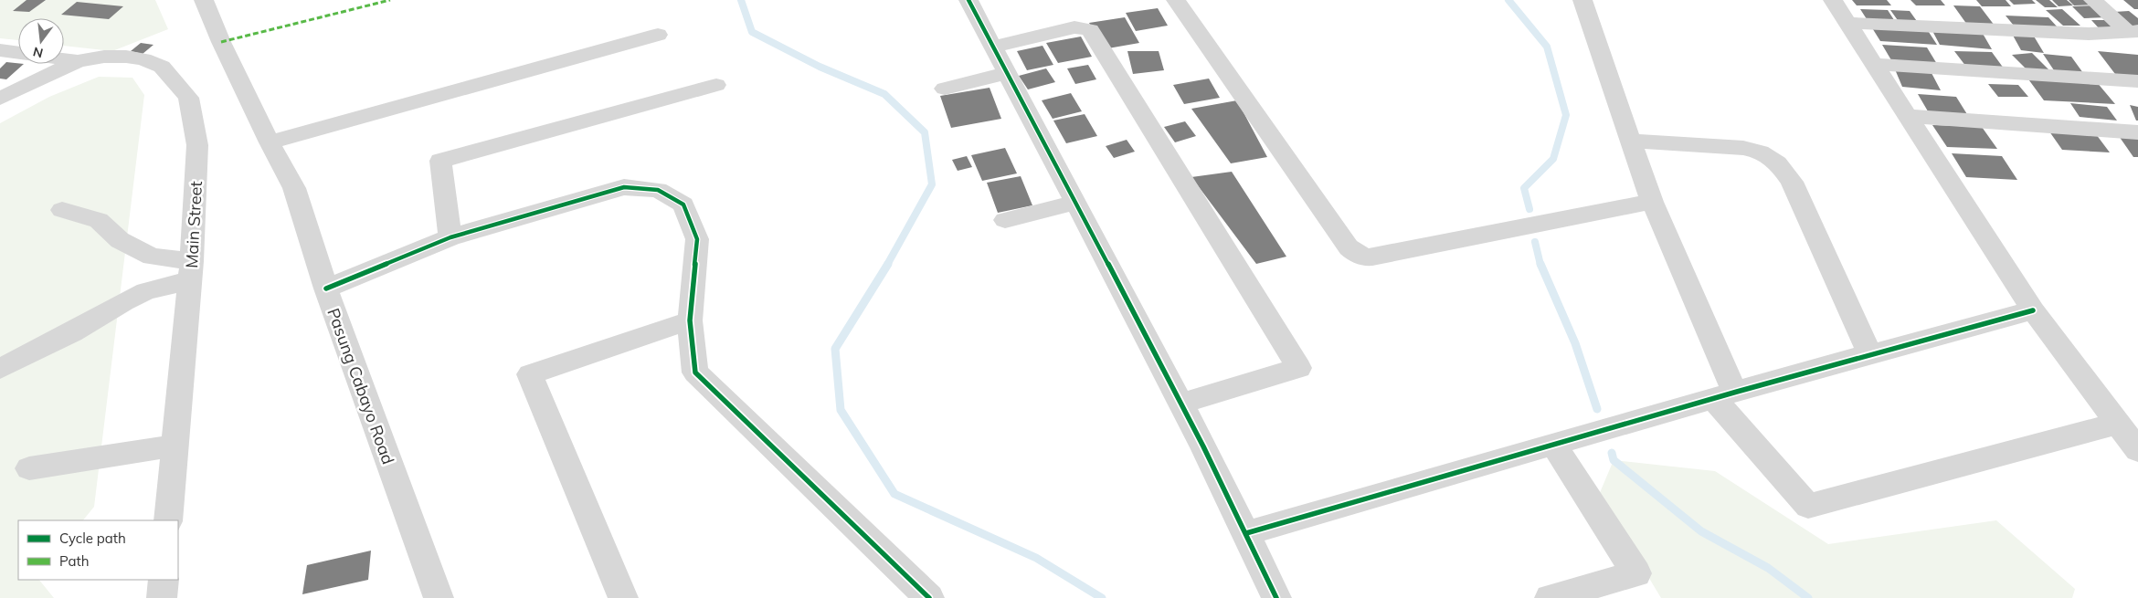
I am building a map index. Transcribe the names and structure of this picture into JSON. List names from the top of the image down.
{
  "streets": {
    "street": ["Main Street", "Pasung Cabayo Road"]
  },
  "legend": ["Cycle path", "Path"],
  "north": "bottom"
}
